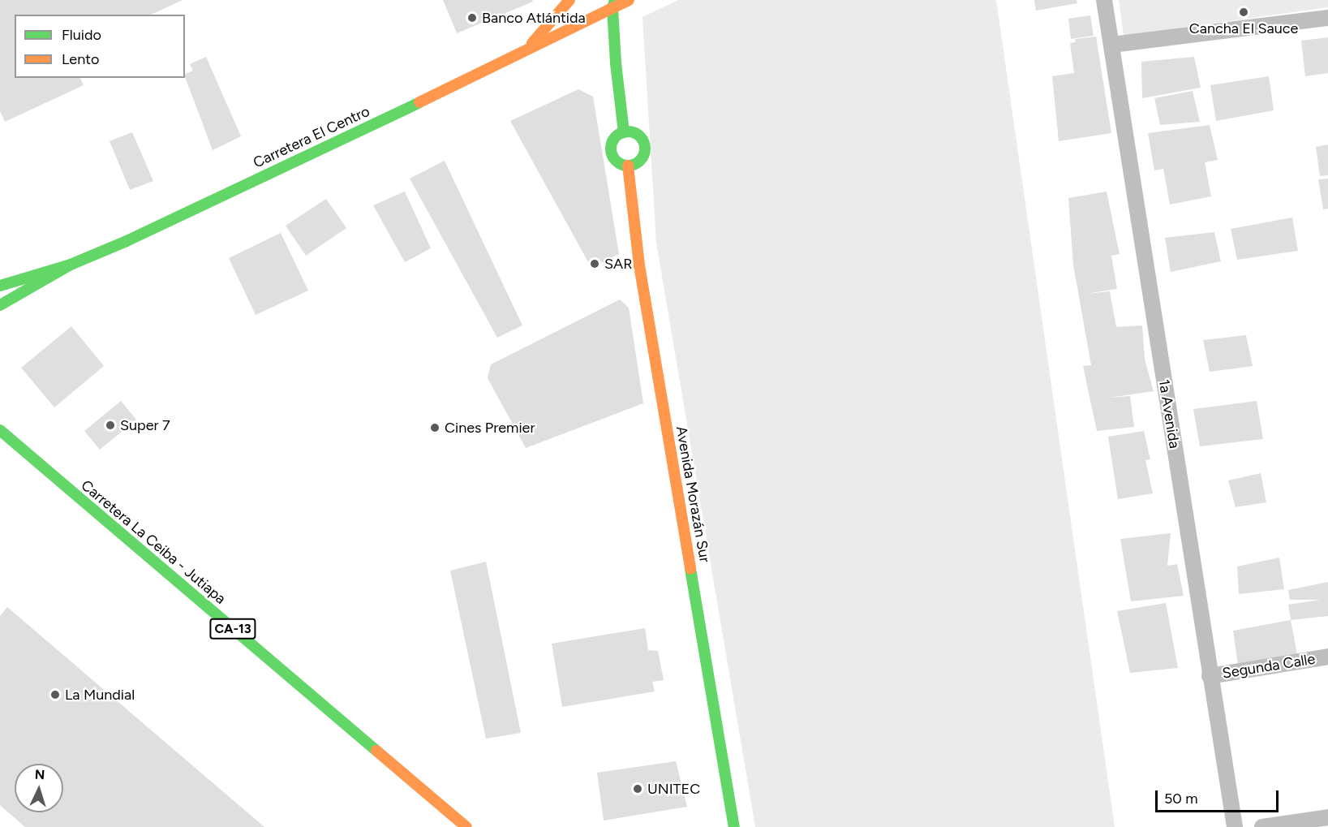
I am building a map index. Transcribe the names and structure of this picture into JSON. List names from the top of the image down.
{
  "streets": {
    "main road": [
      "Carretera El Centro",
      "Avenida Morazán Sur",
      "Carretera La Ceiba - Jutiapa",
      "CA-13"
    ],
    "street": ["1a Avenida", "Segunda Calle"]
  },
  "crossings": [
    ["1a Avenida", "Segunda Calle"]
  ],
  "places": [
    "Cancha El Sauce",
    "Banco Atlántida",
    "SAR",
    "Super 7",
    "Cines Premier",
    "La Mundial",
    "UNITEC"
  ],
  "legend": ["Fluido", "Lento"],
  "scale_bar": "50 m",
  "north": "top"
}
